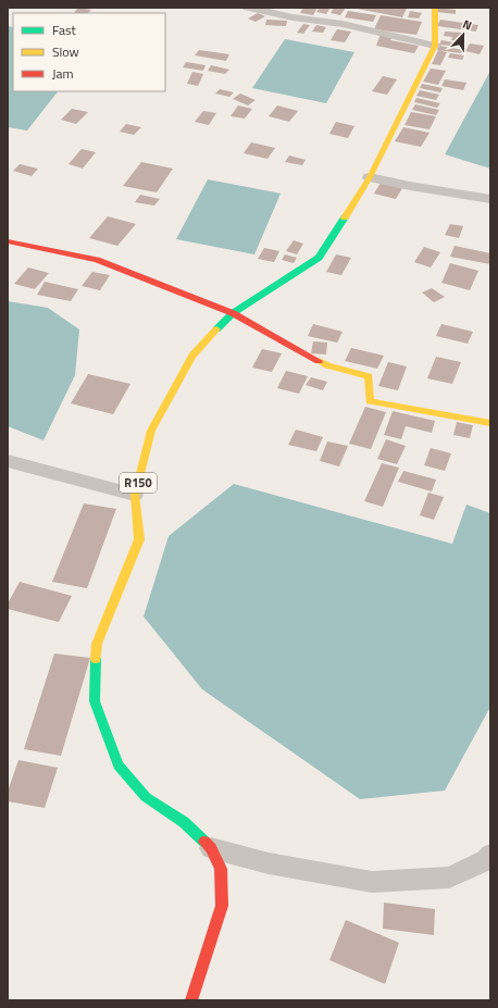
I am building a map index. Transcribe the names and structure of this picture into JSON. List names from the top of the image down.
{
  "streets": {
    "main road": ["R150"]
  },
  "legend": ["Fast", "Slow", "Jam"],
  "north": "top"
}
